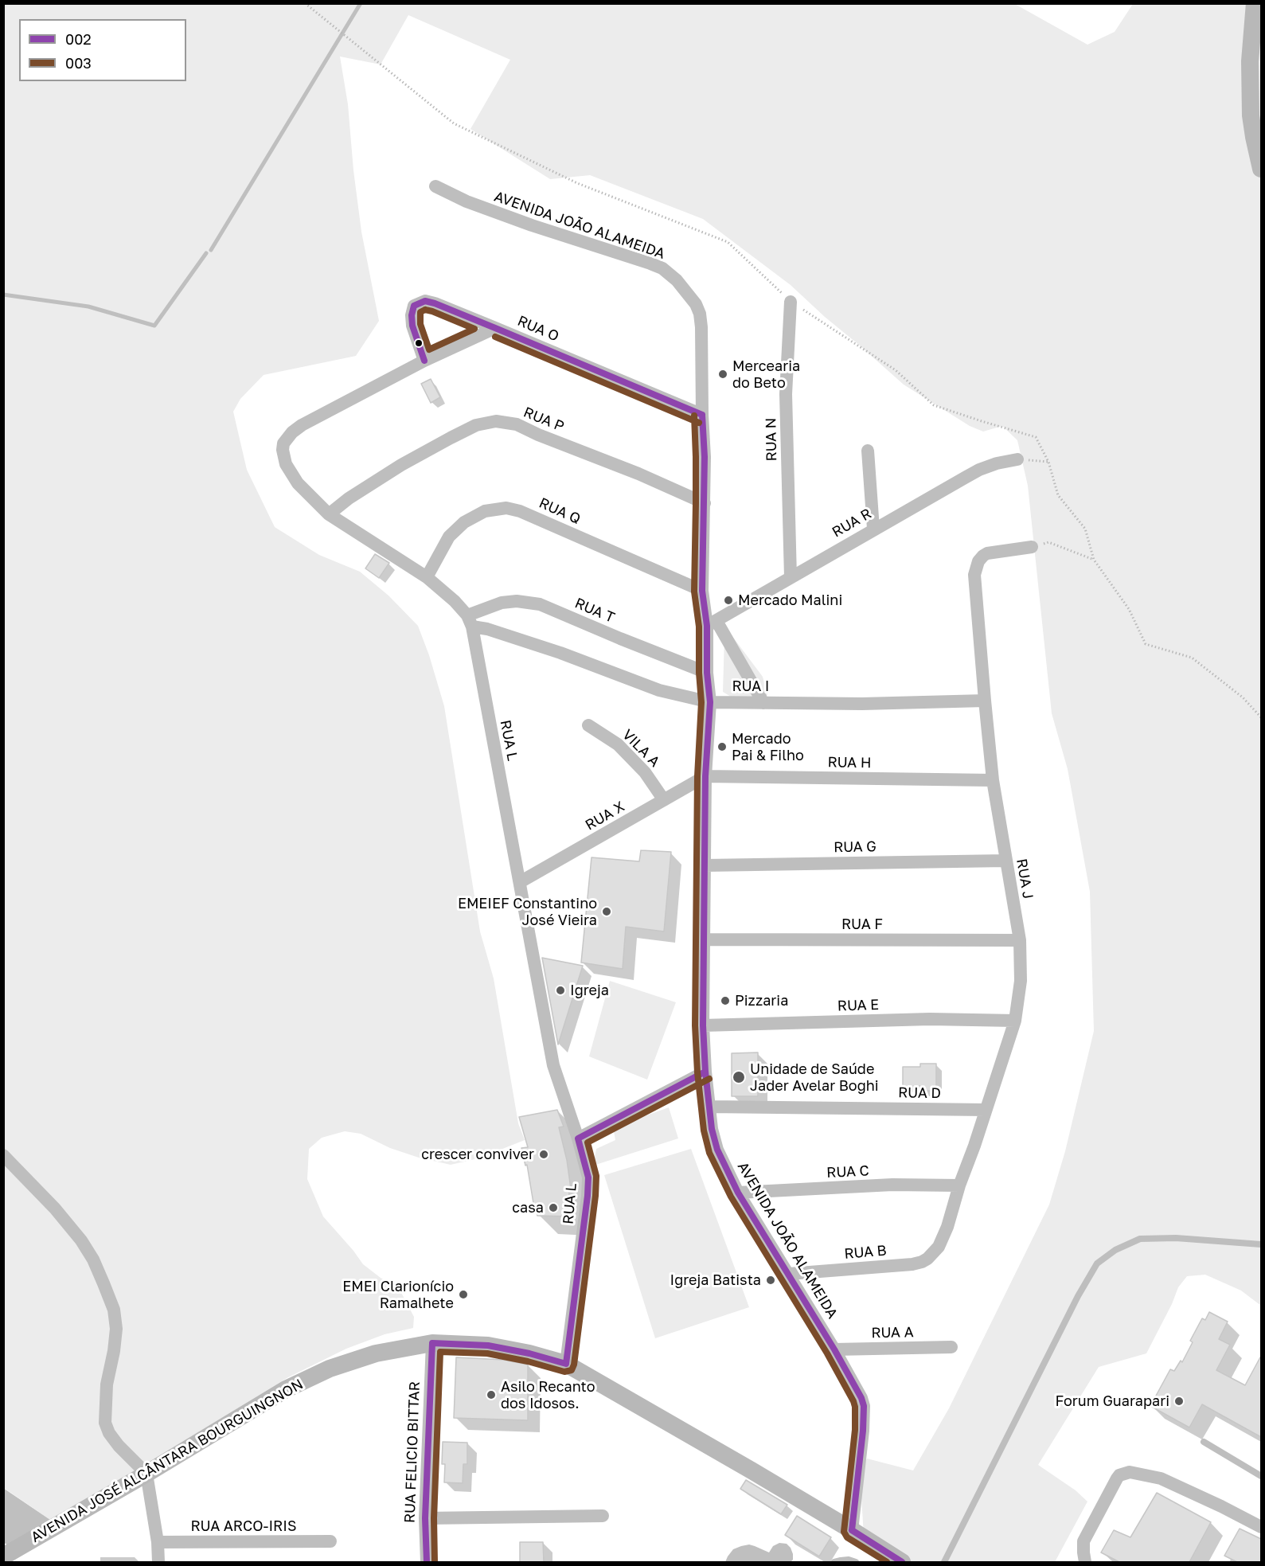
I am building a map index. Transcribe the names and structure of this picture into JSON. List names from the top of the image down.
{
  "streets": {
    "street": [
      "AVENIDA JOÃO ALAMEIDA",
      "RUA O",
      "RUA P",
      "RUA N",
      "RUA Q",
      "RUA R",
      "RUA T",
      "RUA I",
      "RUA L",
      "VILA A",
      "RUA H",
      "RUA X",
      "RUA G",
      "RUA J",
      "RUA F",
      "RUA E",
      "RUA D",
      "RUA C",
      "RUA B",
      "RUA A",
      "RUA FELICIO BITTAR",
      "AVENIDA JOSÉ ALCÂNTARA BOURGUINGNON",
      "RUA ARCO-IRIS"
    ]
  },
  "crossings": [
    ["AVENIDA JOÃO ALAMEIDA", "RUA O"],
    ["AVENIDA JOÃO ALAMEIDA", "RUA P"],
    ["AVENIDA JOÃO ALAMEIDA", "RUA Q"],
    ["AVENIDA JOÃO ALAMEIDA", "RUA R"],
    ["AVENIDA JOÃO ALAMEIDA", "RUA T"],
    ["AVENIDA JOÃO ALAMEIDA", "RUA I"],
    ["AVENIDA JOÃO ALAMEIDA", "RUA H"],
    ["AVENIDA JOÃO ALAMEIDA", "RUA X"],
    ["AVENIDA JOÃO ALAMEIDA", "RUA G"],
    ["AVENIDA JOÃO ALAMEIDA", "RUA F"],
    ["AVENIDA JOÃO ALAMEIDA", "RUA E"],
    ["AVENIDA JOÃO ALAMEIDA", "RUA D"],
    ["AVENIDA JOÃO ALAMEIDA", "RUA C"],
    ["AVENIDA JOÃO ALAMEIDA", "RUA B"],
    ["AVENIDA JOÃO ALAMEIDA", "RUA A"],
    ["AVENIDA JOÃO ALAMEIDA", "AVENIDA JOSÉ ALCÂNTARA BOURGUINGNON"],
    ["RUA N", "RUA R"],
    ["RUA T", "RUA I"],
    ["RUA T", "RUA L"],
    ["RUA I", "RUA L"],
    ["RUA I", "RUA J"],
    ["RUA L", "RUA X"],
    ["RUA L", "AVENIDA JOSÉ ALCÂNTARA BOURGUINGNON"],
    ["VILA A", "RUA X"],
    ["RUA H", "RUA X"],
    ["RUA H", "RUA J"],
    ["RUA G", "RUA J"],
    ["RUA J", "RUA F"],
    ["RUA J", "RUA E"],
    ["RUA J", "RUA D"],
    ["RUA J", "RUA C"],
    ["RUA J", "RUA B"],
    ["RUA FELICIO BITTAR", "AVENIDA JOSÉ ALCÂNTARA BOURGUINGNON"]
  ],
  "places": [
    "Mercearia do Beto",
    "Mercado Malini",
    "Mercado Pai & Filho",
    "EMEIEF Constantino José Vieira",
    "Igreja",
    "Pizzaria",
    "Unidade de Saúde Jader Avelar Boghi",
    "crescer conviver",
    "casa",
    "Igreja Batista",
    "EMEI Clarionício Ramalhete",
    "Asilo Recanto dos Idosos.",
    "Forum Guarapari"
  ],
  "lines": ["transit line 002", "transit line 003"],
  "legend": ["002", "003"]
}
